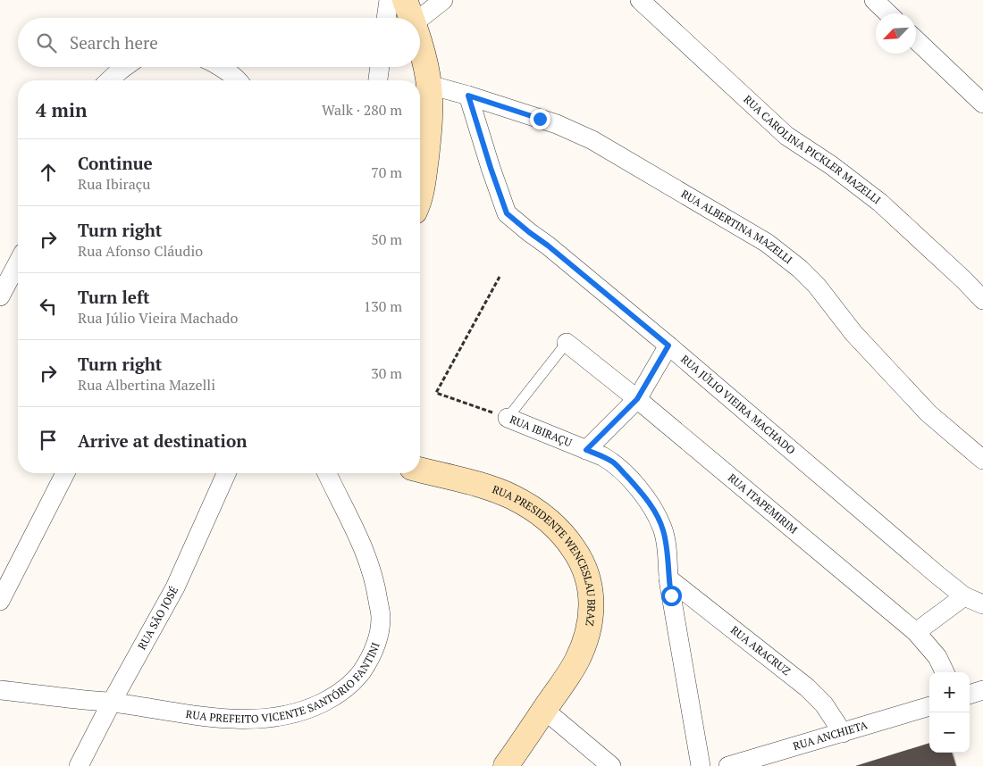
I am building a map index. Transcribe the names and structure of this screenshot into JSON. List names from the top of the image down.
{
  "streets": {
    "street": [
      "RUA CAROLINA PICKLER MAZELLI",
      "RUA ALBERTINA MAZELLI",
      "RUA JÚLIO VIEIRA MACHADO",
      "RUA IBIRAÇU",
      "RUA ITAPEMIRIM",
      "RUA PRESIDENTE WENCESLAU BRAZ",
      "RUA SÃO JOSÉ",
      "RUA ARACRUZ",
      "RUA PREFEITO VICENTE SANTÓRIO FANTINI",
      "RUA ANCHIETA"
    ]
  },
  "crossings": [
    ["RUA ALBERTINA MAZELLI", "RUA JÚLIO VIEIRA MACHADO"],
    ["RUA IBIRAÇU", "RUA ARACRUZ"],
    ["RUA SÃO JOSÉ", "RUA PREFEITO VICENTE SANTÓRIO FANTINI"],
    ["RUA ARACRUZ", "RUA ANCHIETA"]
  ],
  "north": "bottom left",
  "page": {
    "search": "Search here",
    "heading": ["4 min", "Walk · 280 m"],
    "list": [
      ["Continue", "Rua Ibiraçu", "70 m"],
      ["Turn right", "Rua Afonso Cláudio", "50 m"],
      ["Turn left", "Rua Júlio Vieira Machado", "130 m"],
      ["Turn right", "Rua Albertina Mazelli", "30 m"],
      "Arrive at destination"
    ],
    "map_buttons": ["+", "−"]
  }
}
